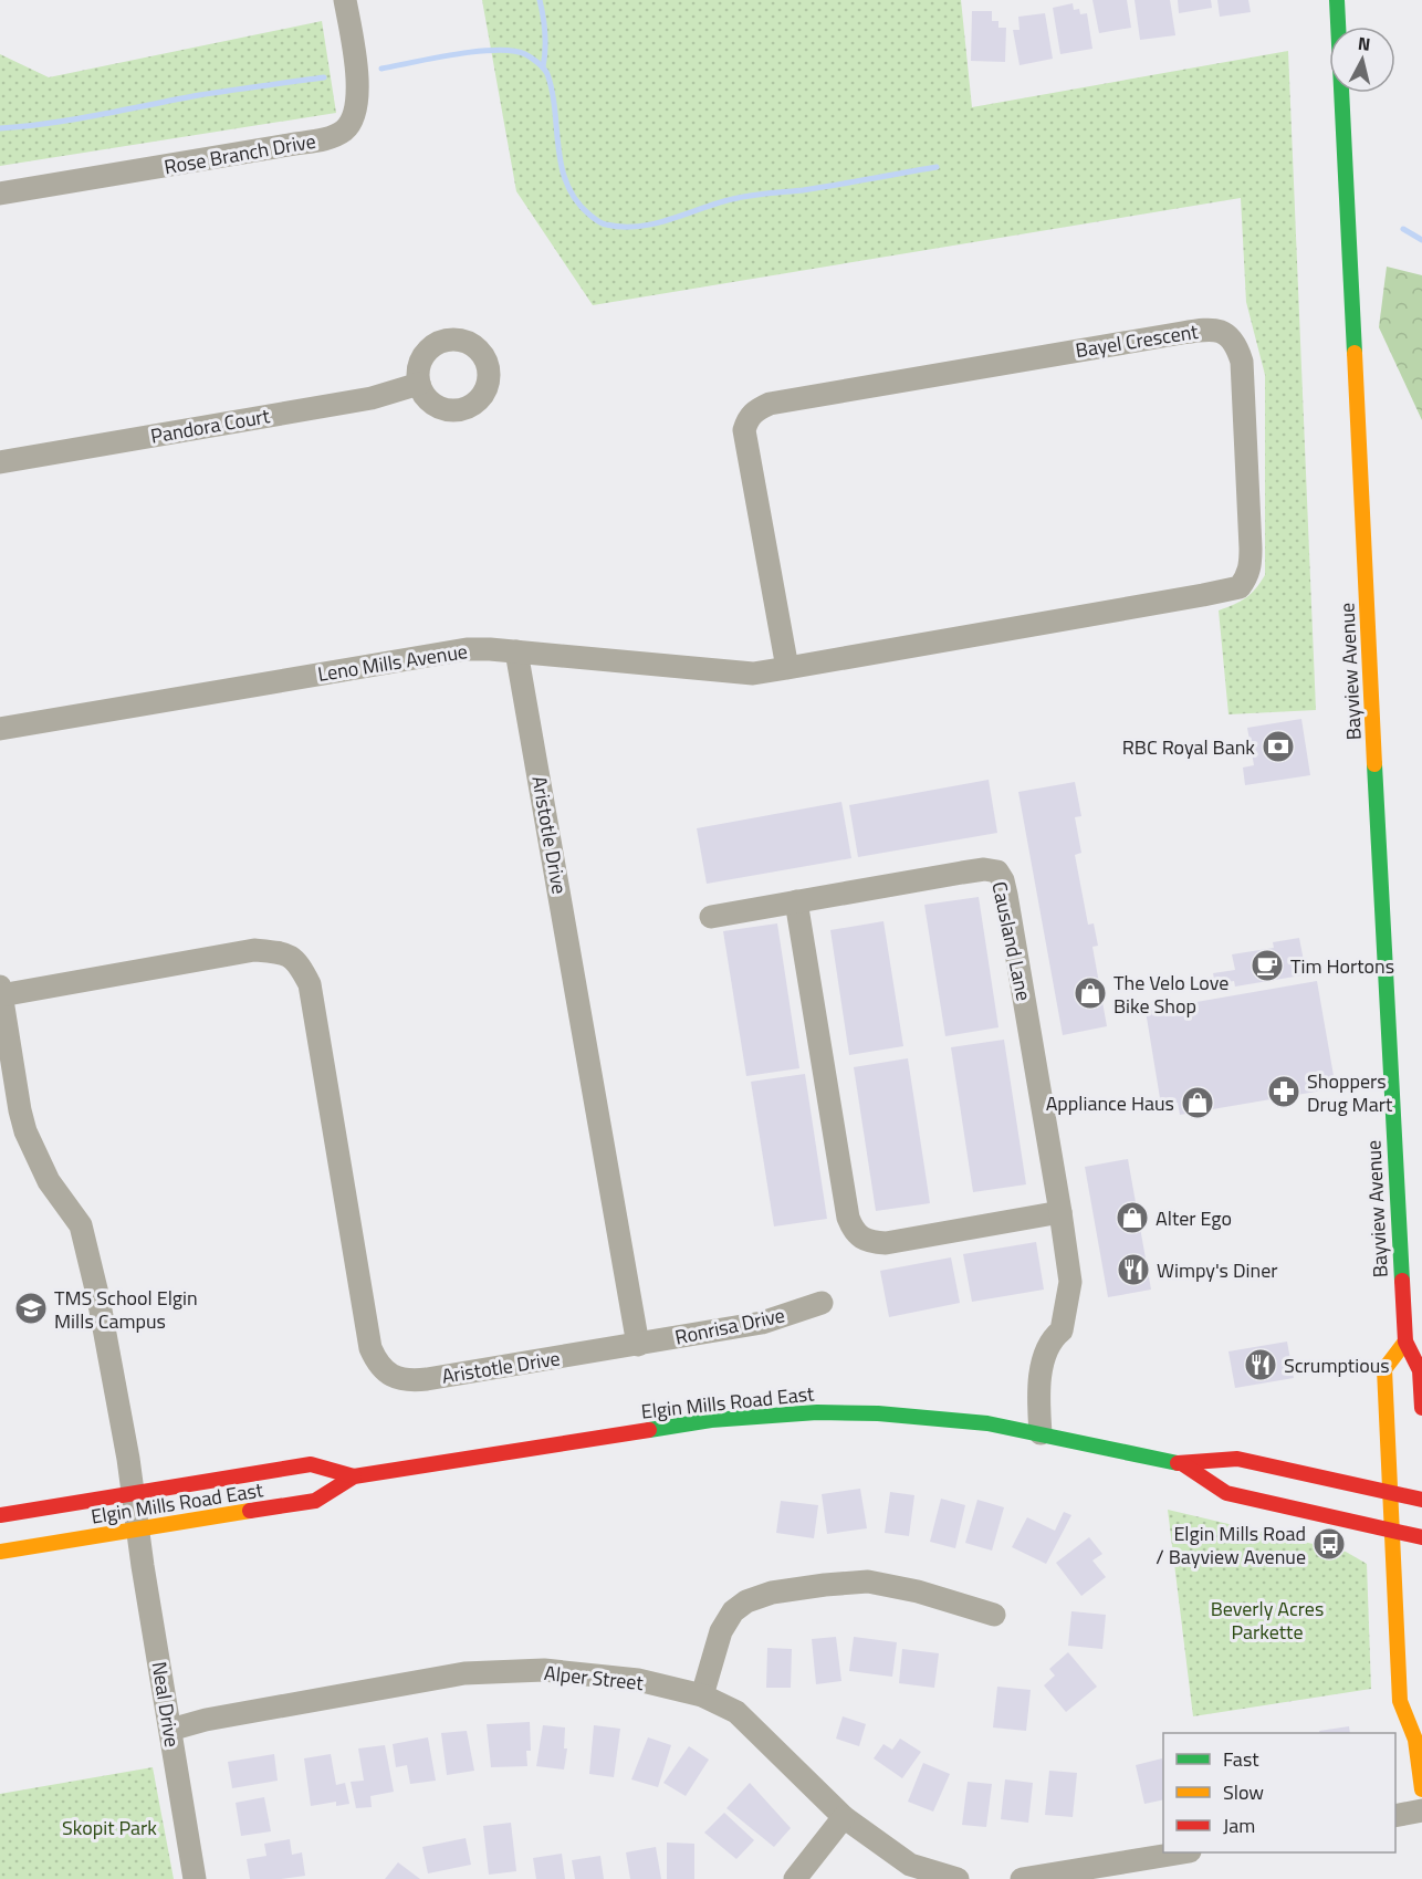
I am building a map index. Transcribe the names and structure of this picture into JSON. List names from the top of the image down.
{
  "streets": {
    "main road": ["Bayview Avenue", "Elgin Mills Road East"],
    "street": [
      "Rose Branch Drive",
      "Bayel Crescent",
      "Pandora Court",
      "Leno Mills Avenue",
      "Aristotle Drive",
      "Causland Lane",
      "Ronrisa Drive",
      "Alper Street",
      "Neal Drive"
    ]
  },
  "crossings": [
    ["Bayel Crescent", "Leno Mills Avenue"],
    ["Leno Mills Avenue", "Aristotle Drive"],
    ["Aristotle Drive", "Ronrisa Drive"],
    ["Causland Lane", "Elgin Mills Road East"],
    ["Elgin Mills Road East", "Neal Drive"],
    ["Alper Street", "Neal Drive"]
  ],
  "parks": ["Beverly Acres Parkette", "Skopit Park"],
  "places": {
    "bank": ["RBC Royal Bank"],
    "cafe": ["Tim Hortons"],
    "shop": ["The Velo Love Bike Shop", "Appliance Haus", "Alter Ego"],
    "pharmacy": ["Shoppers Drug Mart"],
    "restaurant": ["Wimpy's Diner", "Scrumptious"],
    "school or university": ["TMS School Elgin Mills Campus"],
    "bus stop": ["Elgin Mills Road / Bayview Avenue"]
  },
  "legend": ["Fast", "Slow", "Jam"],
  "north": "top"
}
